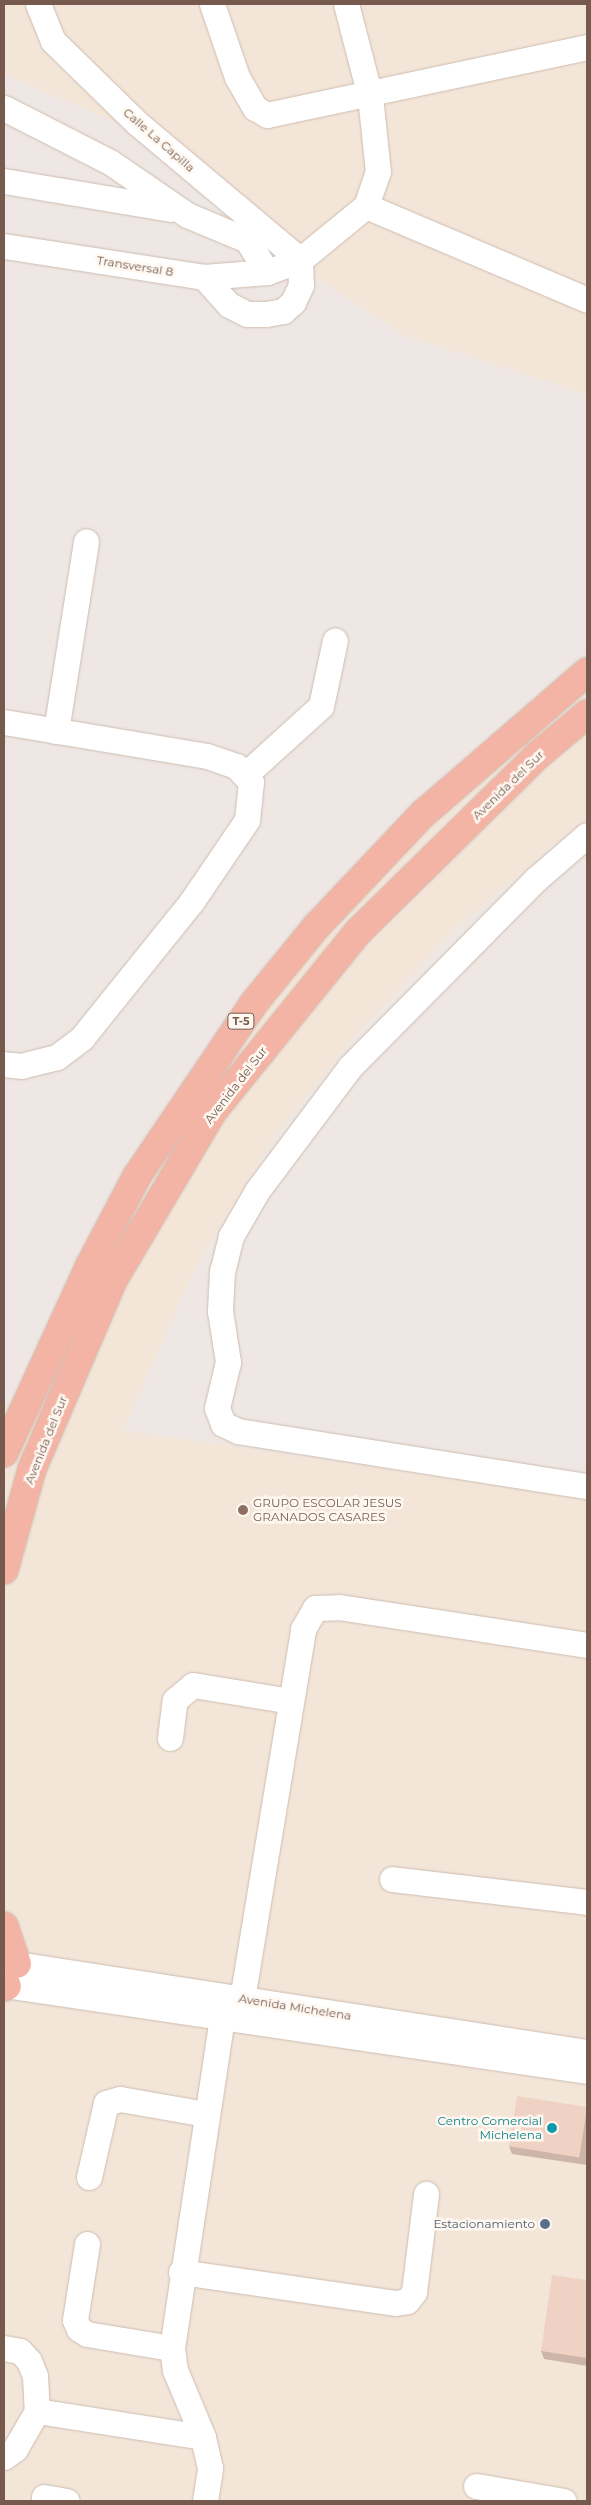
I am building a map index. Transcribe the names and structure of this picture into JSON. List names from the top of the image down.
{
  "streets": {
    "highway": ["Avenida del Sur", "T-5"],
    "street": ["Calle La Capilla", "Transversal 8", "Avenida Michelena"]
  },
  "crossings": [
    ["Calle La Capilla", "Transversal 8"]
  ],
  "places": ["GRUPO ESCOLAR JESUS GRANADOS CASARES", "Centro Comercial Michelena", "Estacionamiento"]
}
